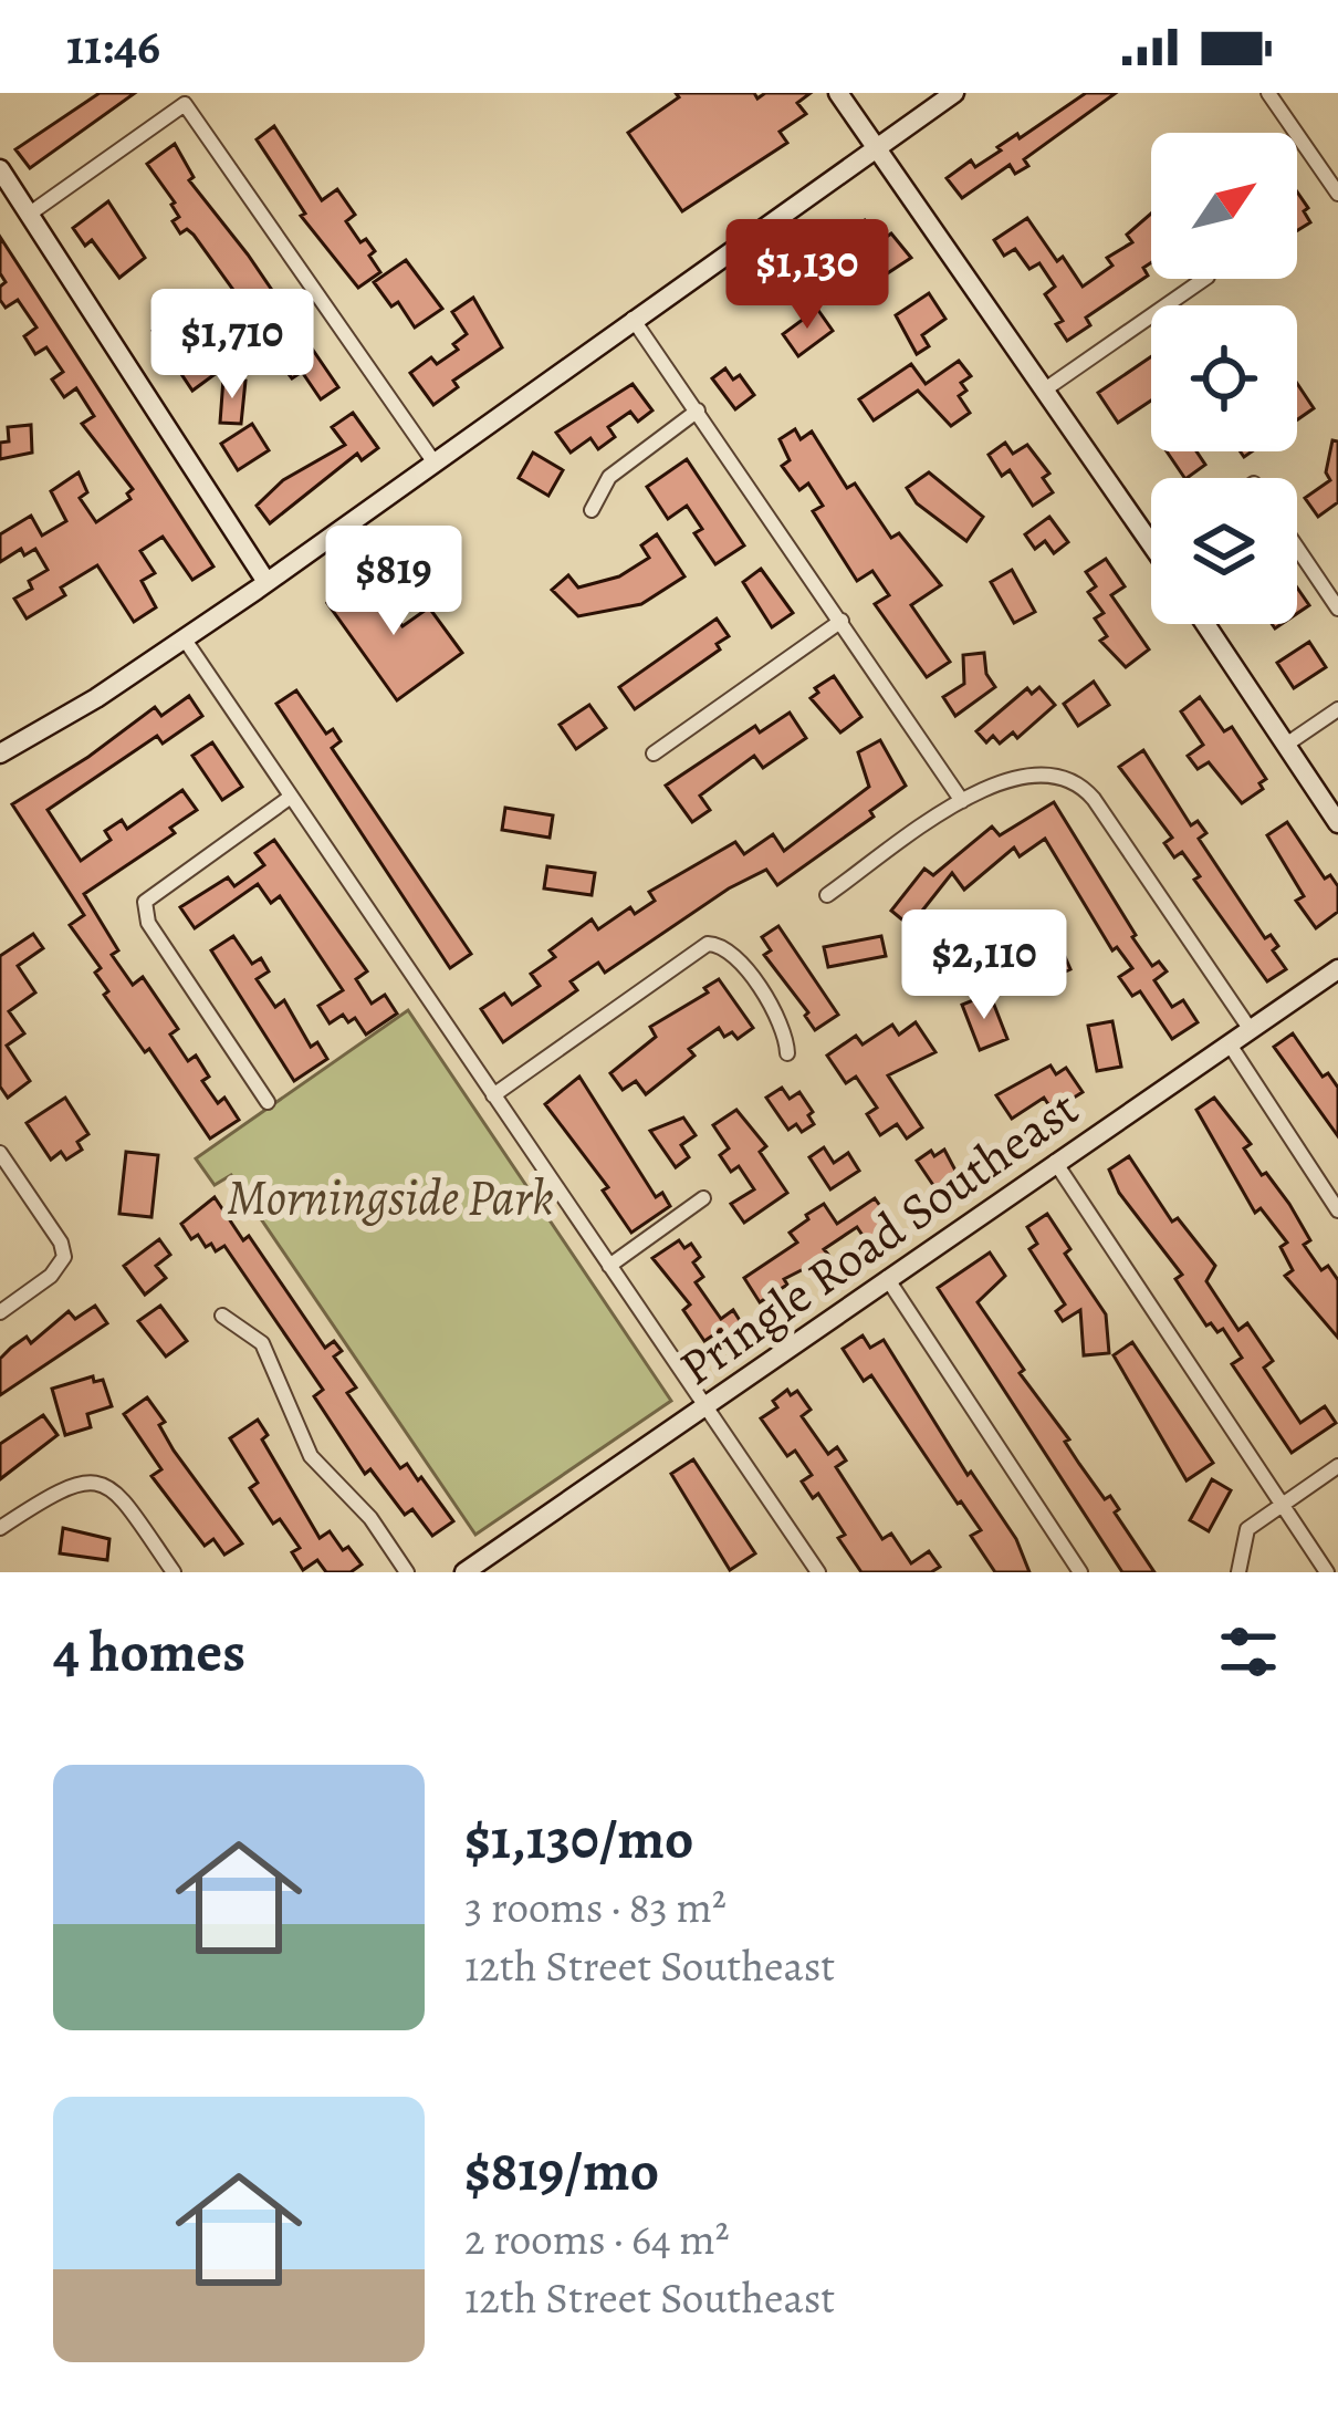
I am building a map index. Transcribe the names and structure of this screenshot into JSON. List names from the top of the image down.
{
  "streets": {
    "main road": ["Pringle Road Southeast"]
  },
  "parks": ["Morningside Park"],
  "north": "top right",
  "page": {
    "status": "11:46",
    "price": [
      "$1,130",
      "$1,710",
      "$819",
      "$2,110"
    ],
    "heading": "4 homes",
    "list": [
      {
        "name": "$1,130/mo",
        "note": "3 rooms · 83 m² · 12th Street Southeast"
      },
      {
        "name": "$819/mo",
        "note": "2 rooms · 64 m² · 12th Street Southeast"
      }
    ]
  }
}
